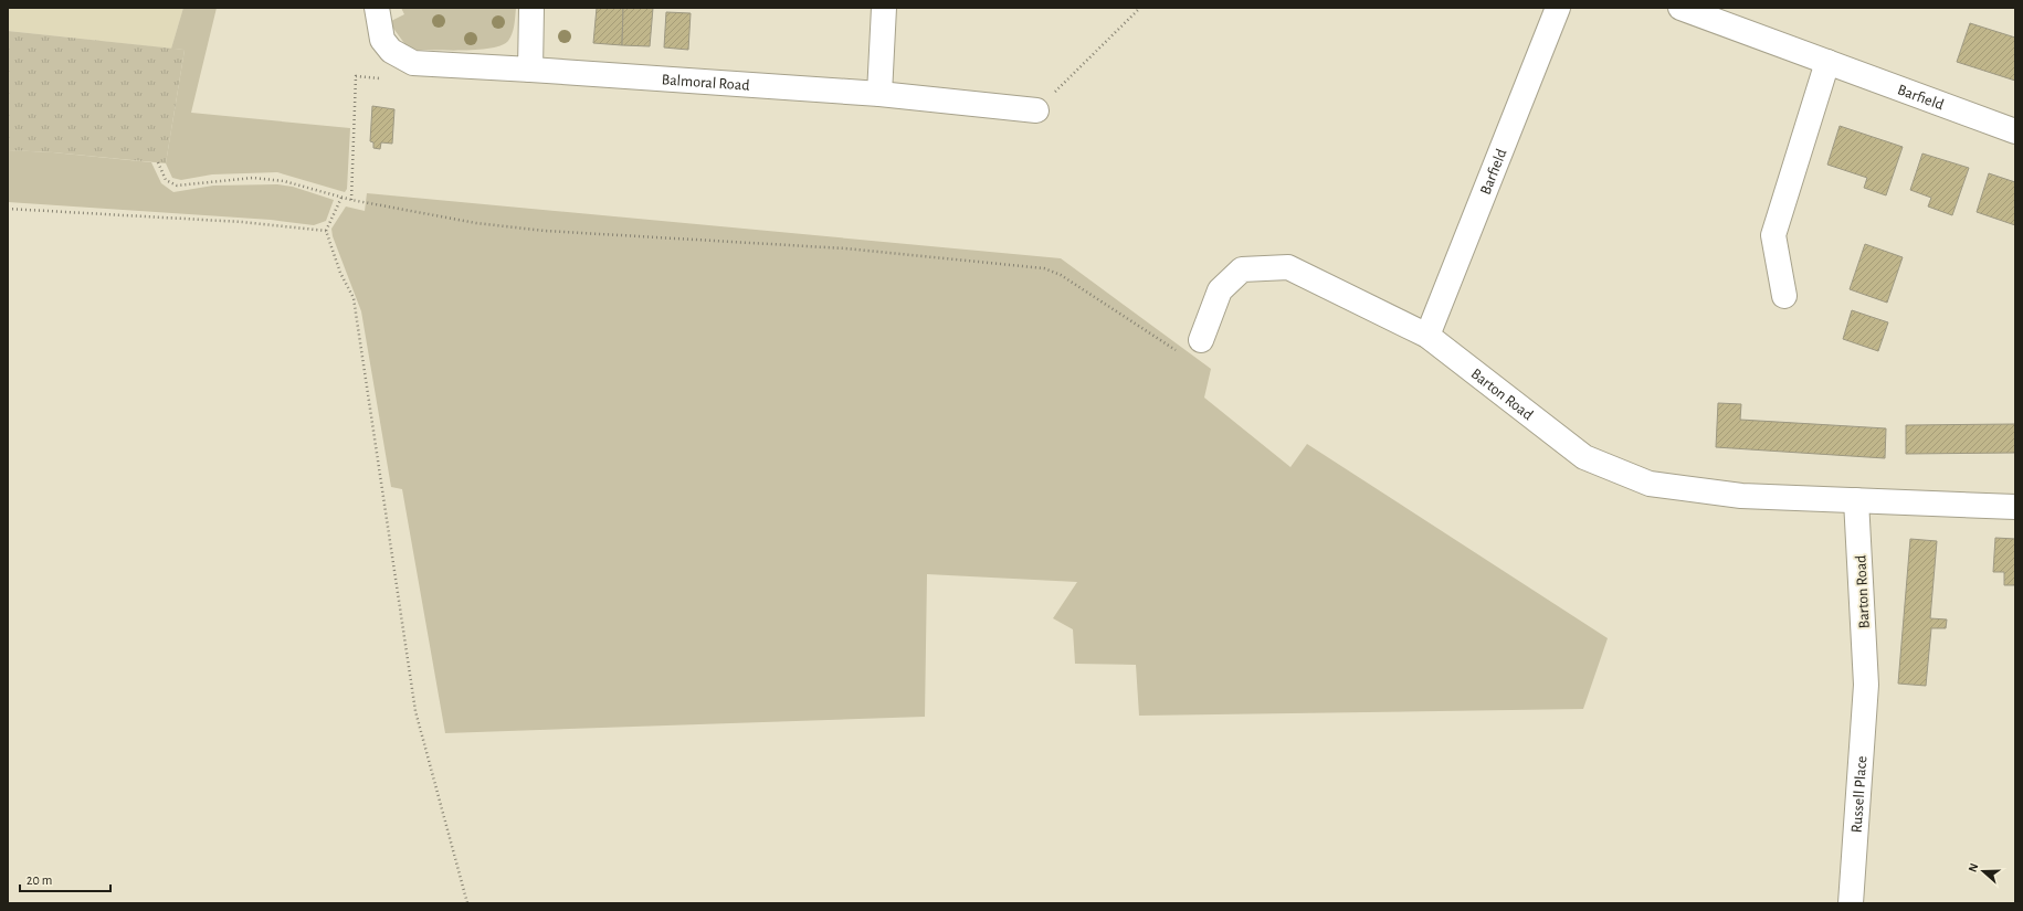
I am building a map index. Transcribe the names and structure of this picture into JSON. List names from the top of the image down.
{
  "streets": {
    "street": [
      "Balmoral Road",
      "Barfield",
      "Barton Road",
      "Russell Place"
    ]
  },
  "crossings": [
    ["Barfield", "Barton Road"],
    ["Barton Road", "Russell Place"]
  ],
  "scale_bar": "20 m",
  "north": "left"
}
